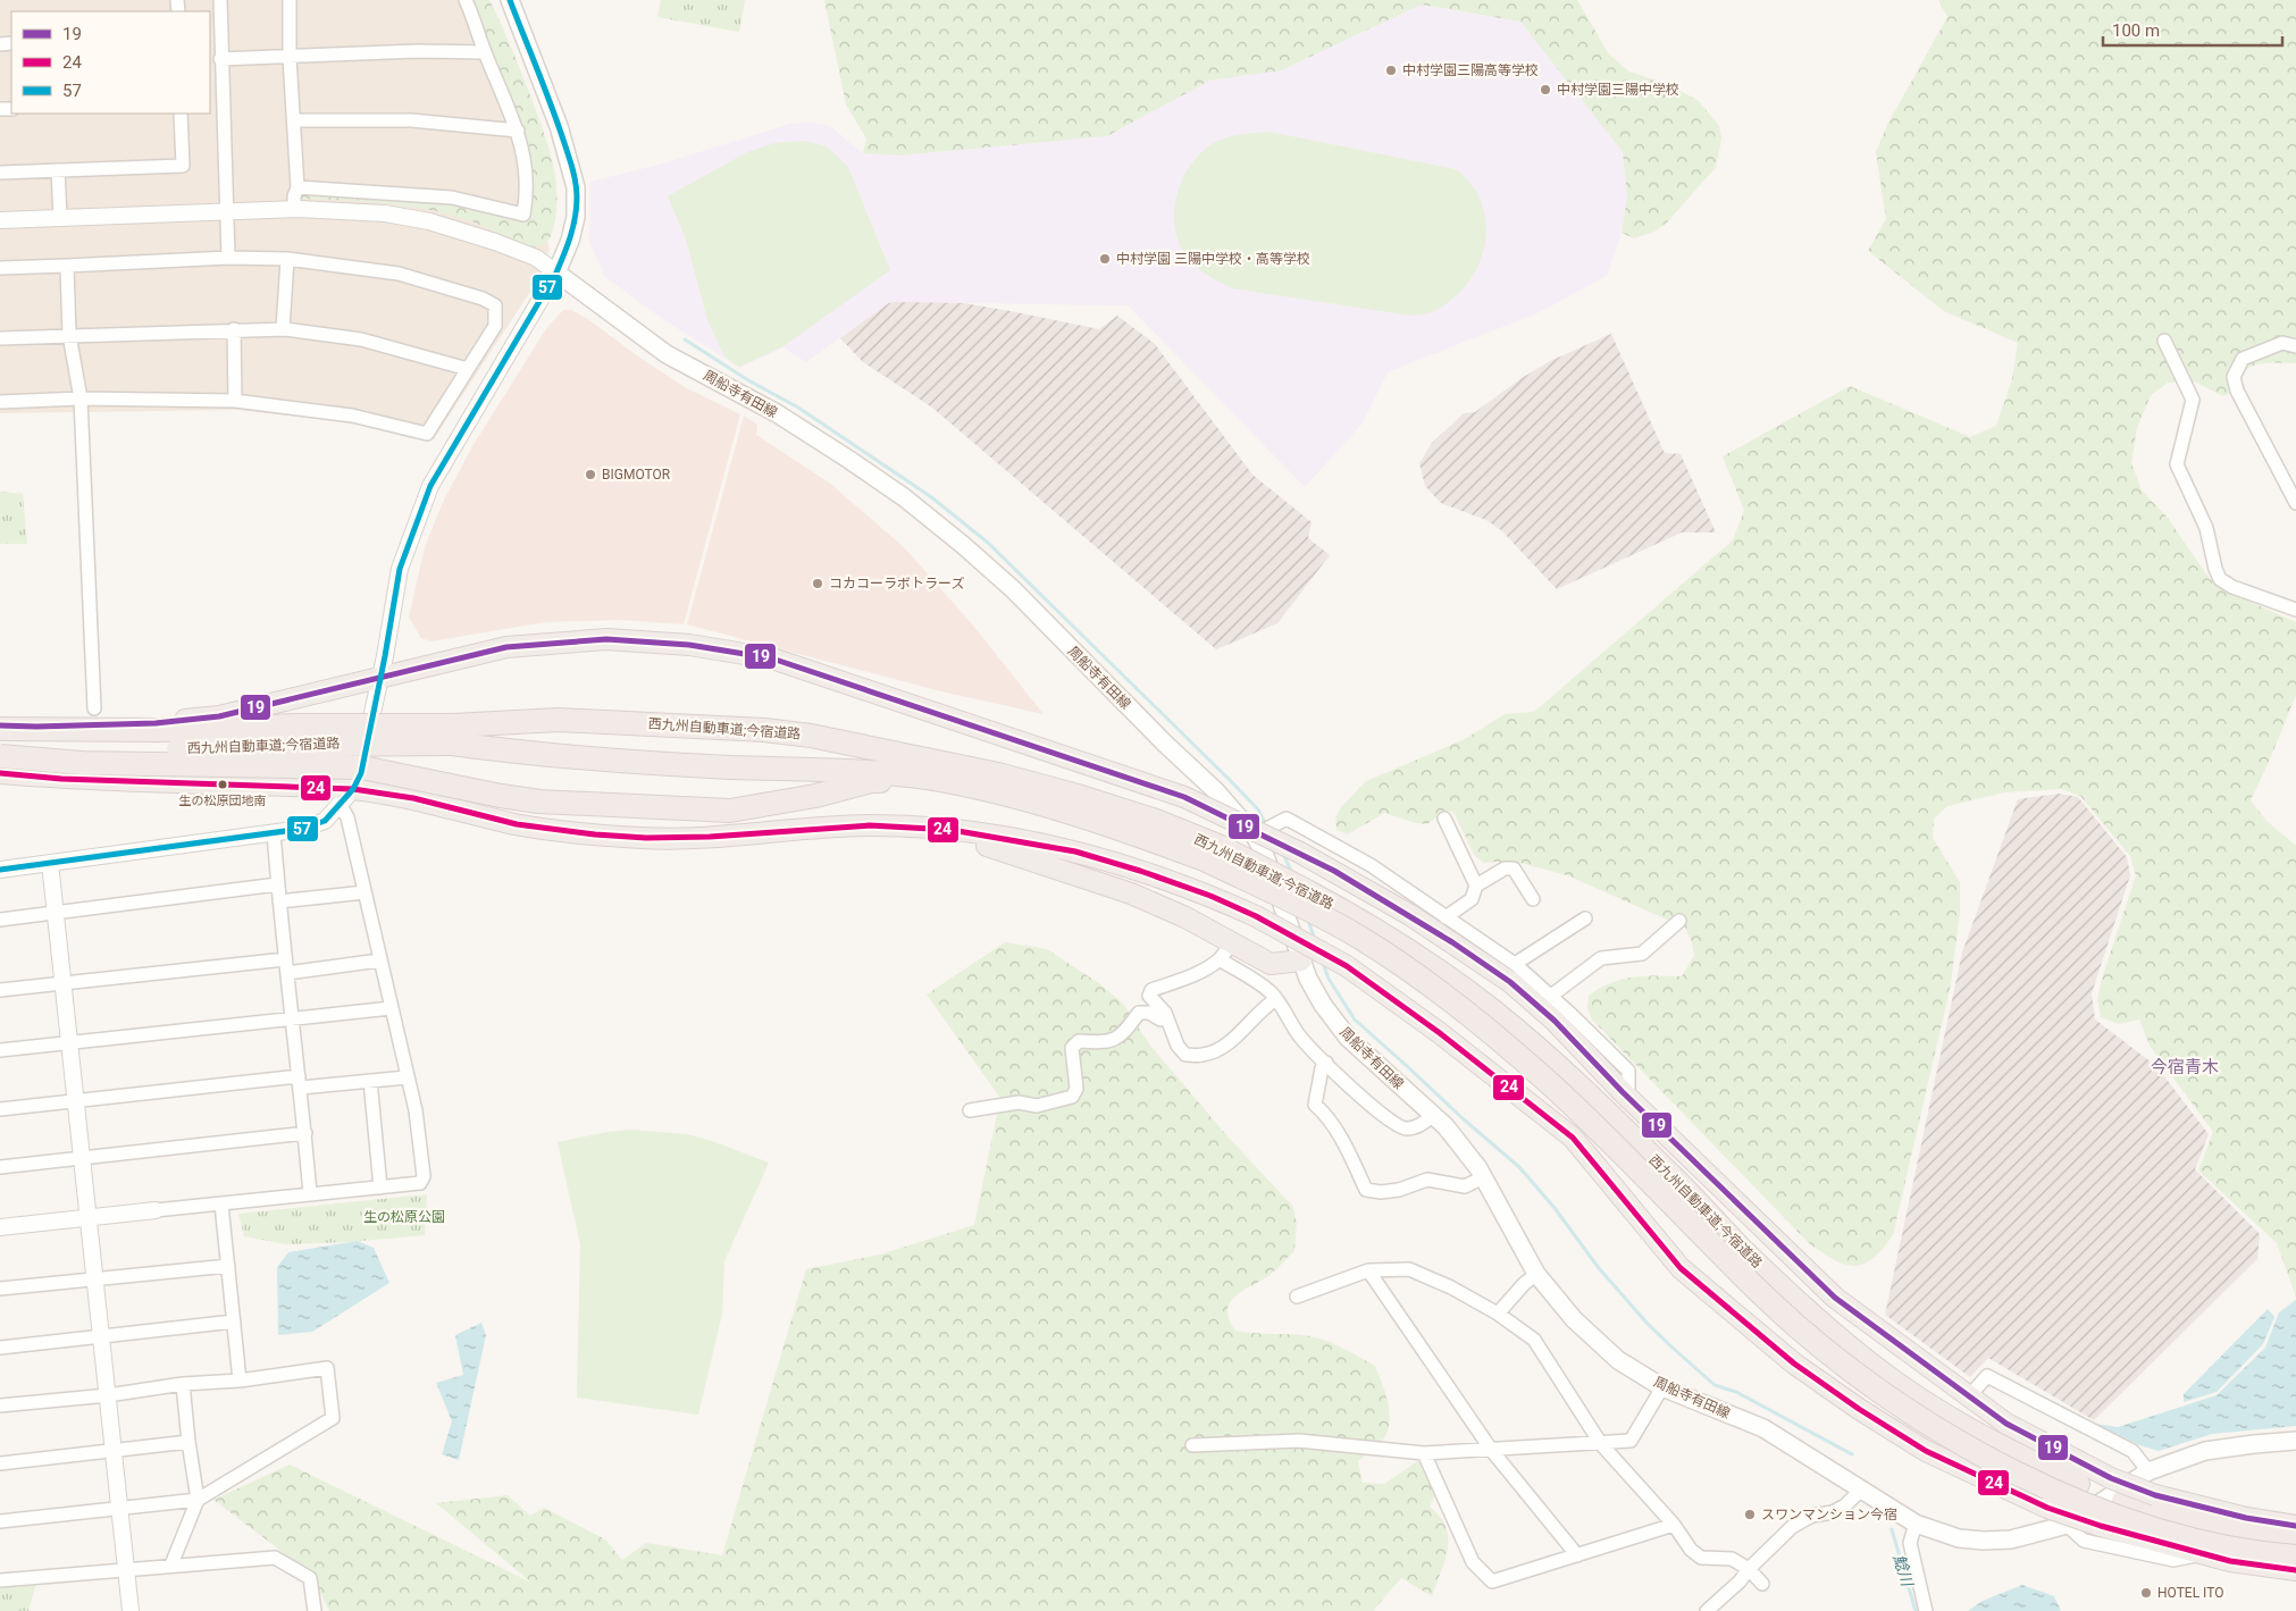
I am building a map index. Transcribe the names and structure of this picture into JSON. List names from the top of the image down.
{
  "streets": {
    "highway": ["西九州自動車道;今宿道路"],
    "main road": ["周船寺有田線"]
  },
  "districts": ["今宿青木"],
  "water": ["鯰川"],
  "parks": ["生の松原公園"],
  "places": [
    "中村学園三陽高等学校",
    "中村学園三陽中学校",
    "中村学園 三陽中学校・高等学校",
    "BIGMOTOR",
    "コカコーラボトラーズ",
    "生の松原団地南",
    "スワンマンション今宿",
    "HOTEL ITO"
  ],
  "lines": ["transit line 57", "transit line 19", "transit line 24"],
  "legend": ["19", "24", "57"],
  "scale_bar": "100 m"
}
